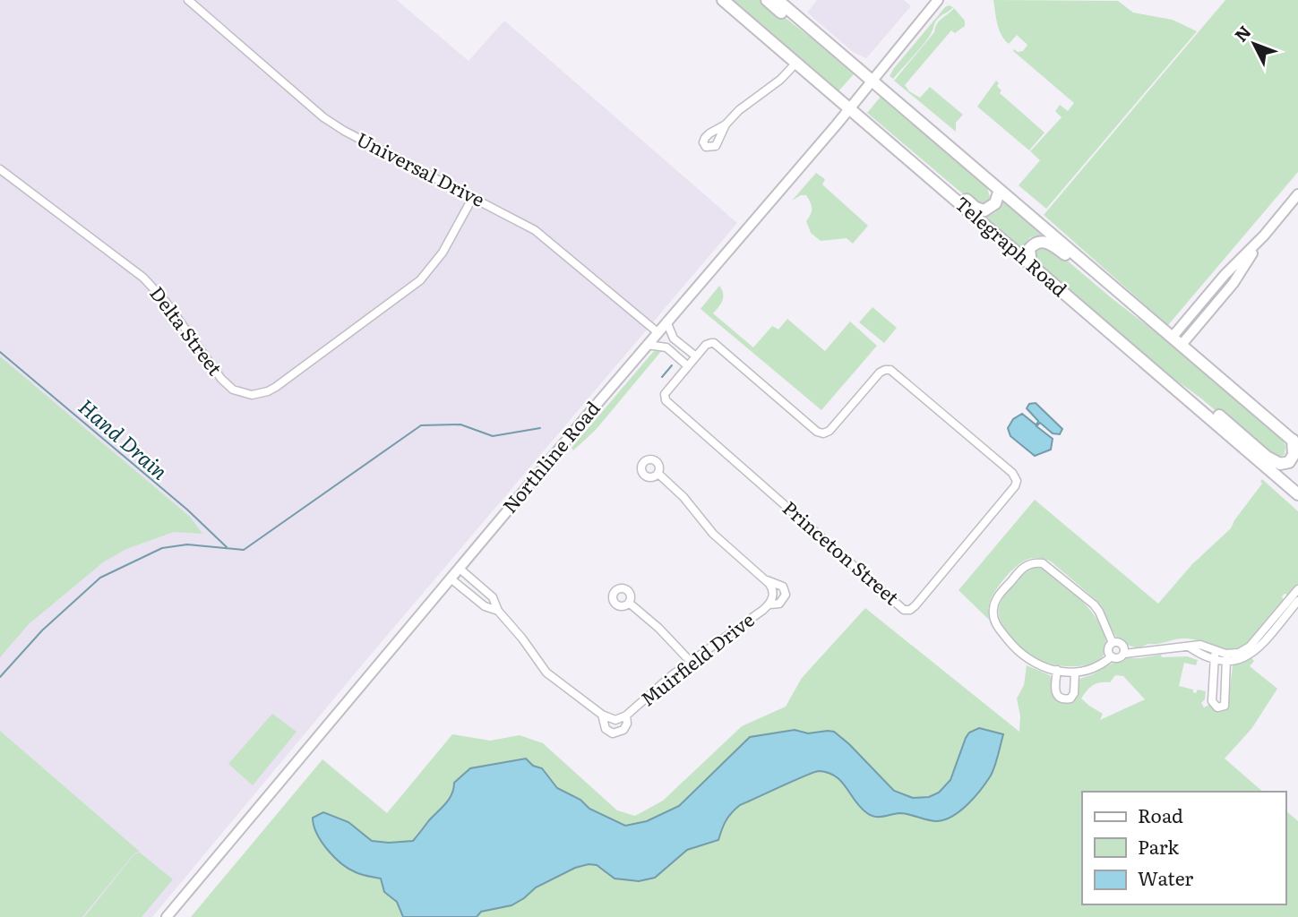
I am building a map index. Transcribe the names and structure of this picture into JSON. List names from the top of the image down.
{
  "streets": {
    "main road": ["Telegraph Road", "Northline Road"],
    "street": [
      "Universal Drive",
      "Delta Street",
      "Princeton Street",
      "Muirfield Drive"
    ]
  },
  "crossings": [
    ["Universal Drive", "Delta Street"],
    ["Universal Drive", "Northline Road"],
    ["Telegraph Road", "Northline Road"]
  ],
  "water": ["Hand Drain"],
  "legend": ["Road", "Park", "Water"],
  "north": "top left"
}
